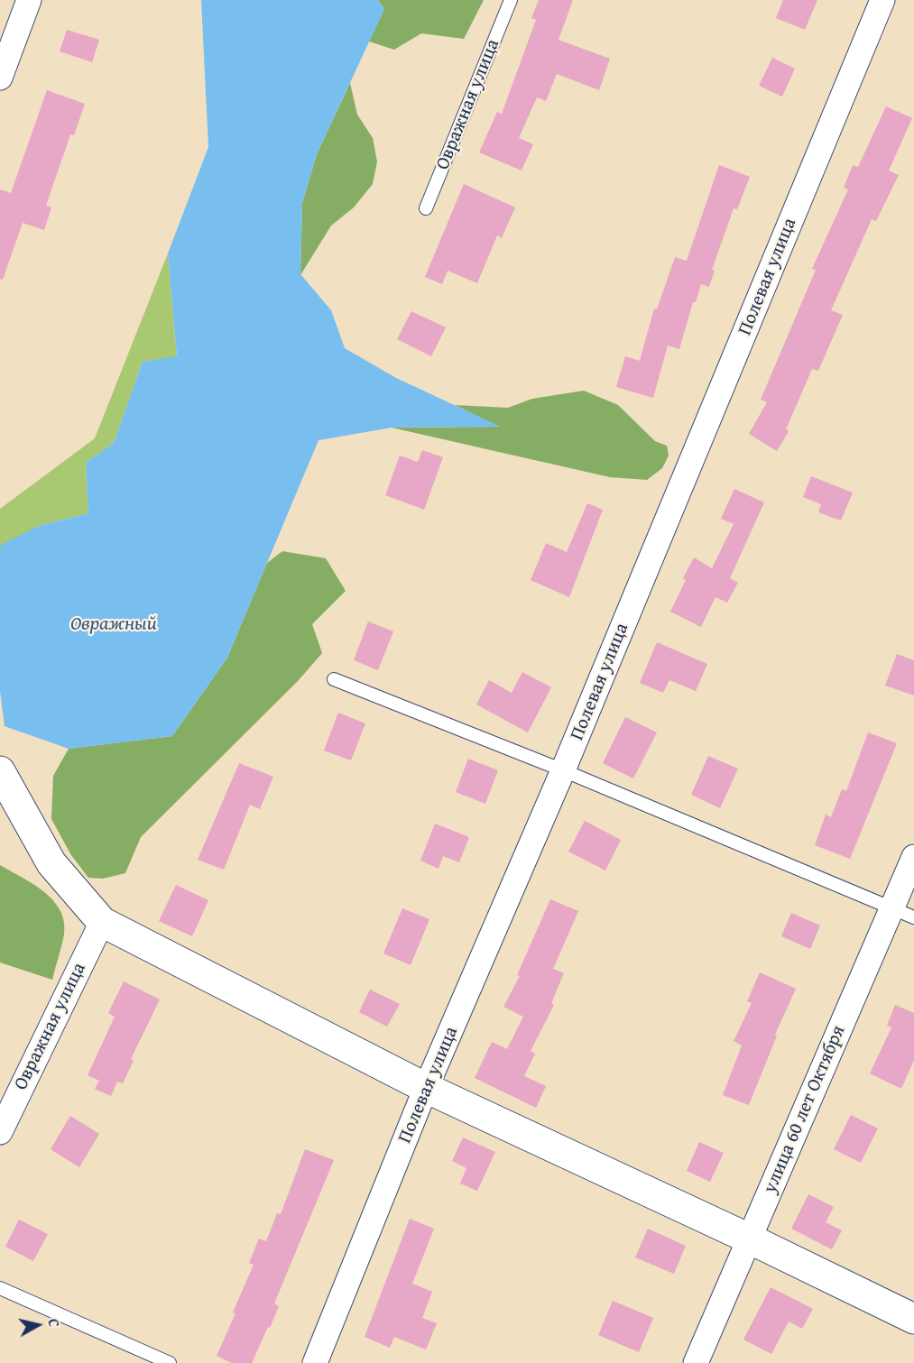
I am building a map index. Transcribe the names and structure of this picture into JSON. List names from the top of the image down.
{
  "streets": {
    "street": ["Овражная улица", "Полевая улица", "улица 60 лет Октября"]
  },
  "water": ["Овражный"],
  "north": "right"
}
